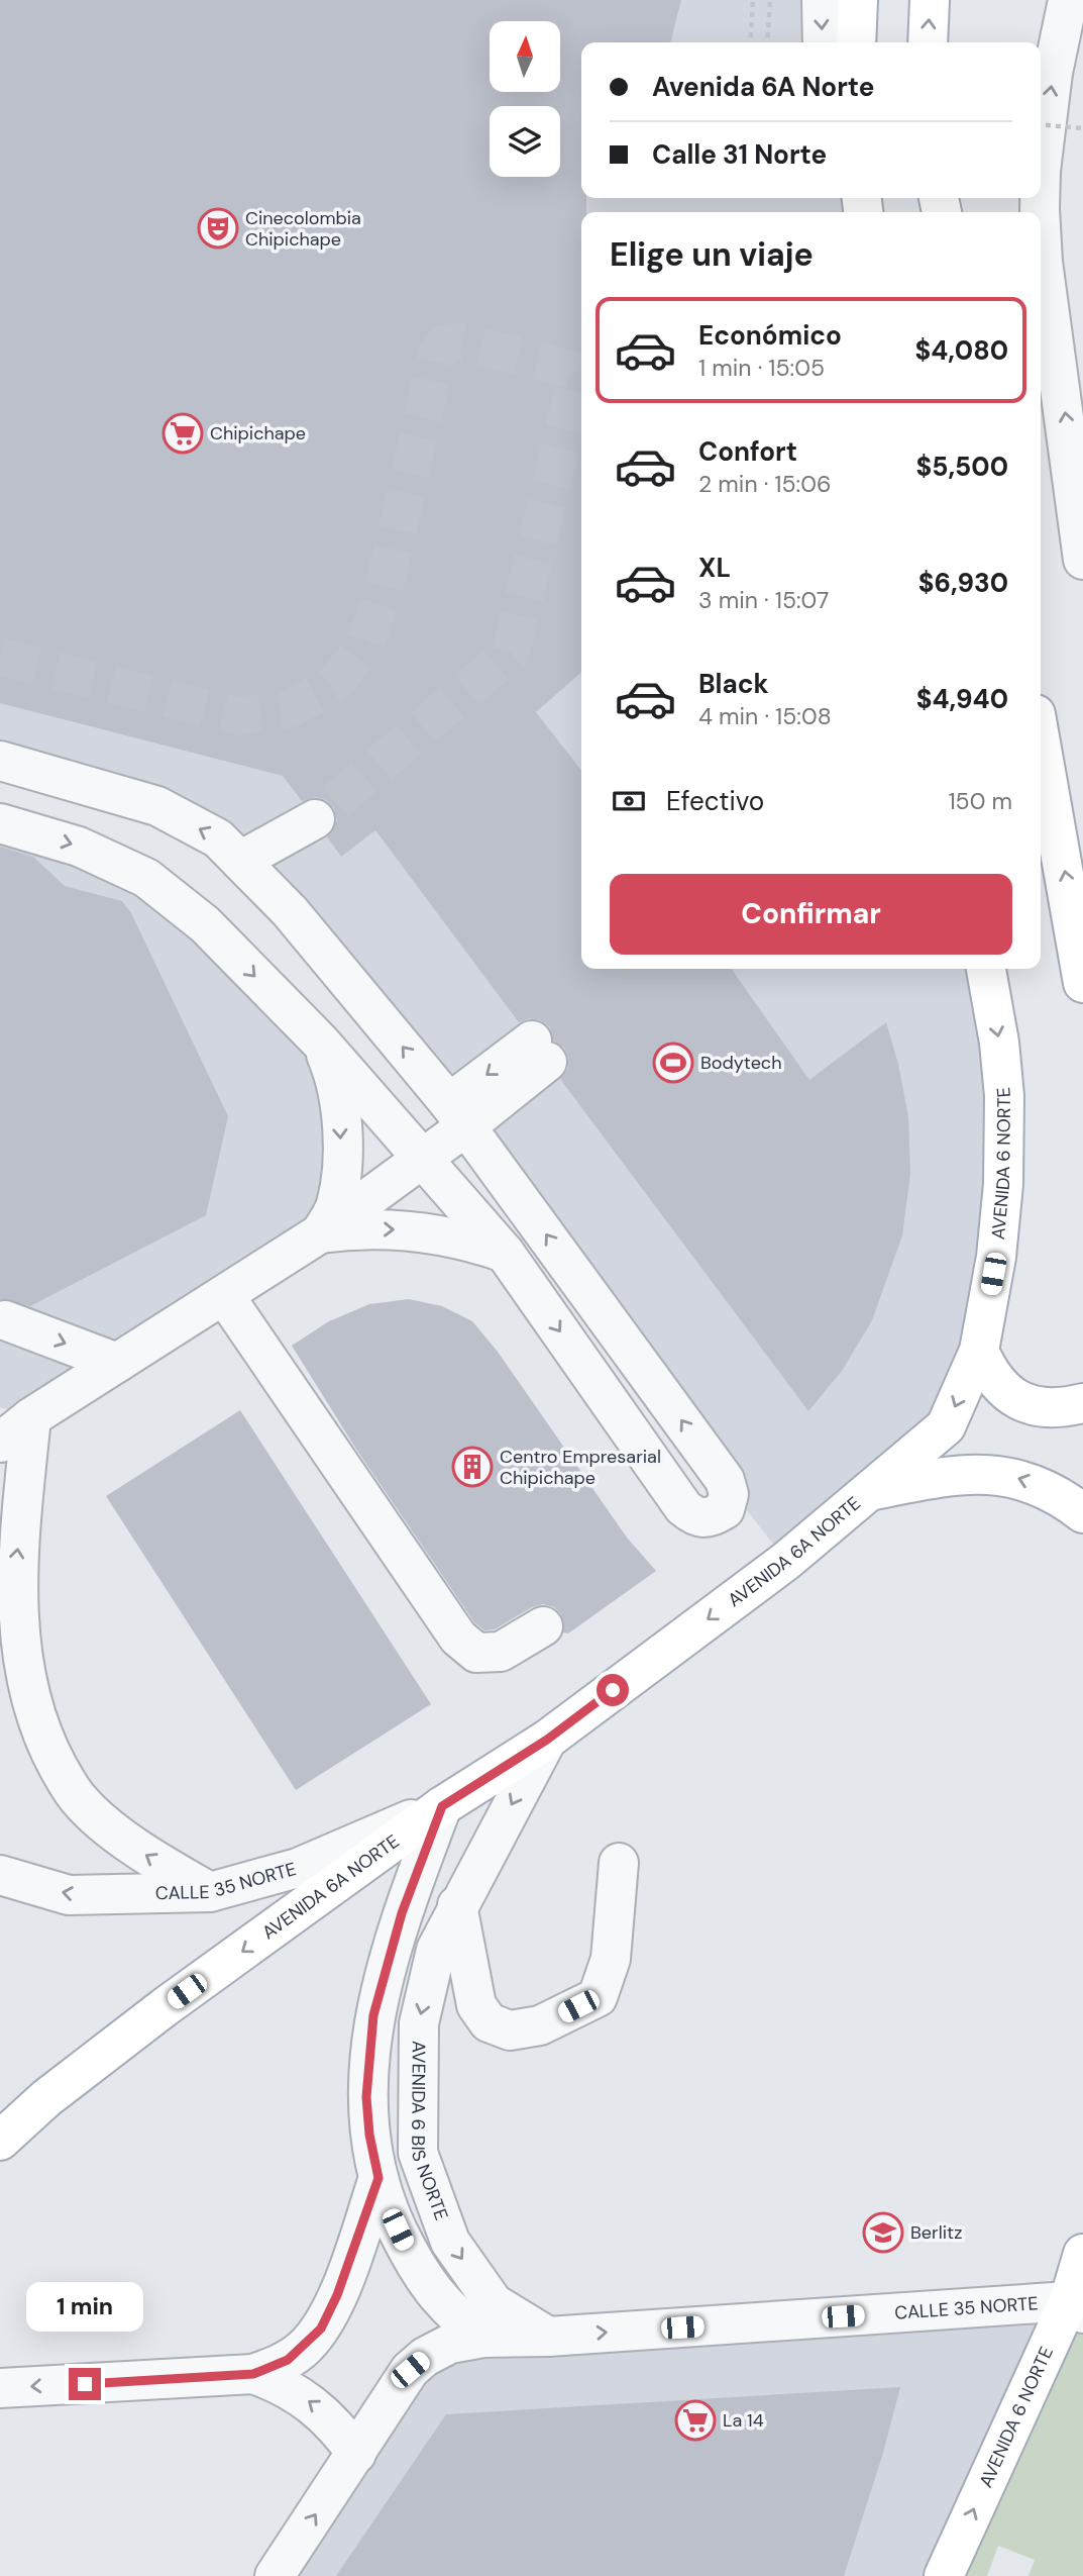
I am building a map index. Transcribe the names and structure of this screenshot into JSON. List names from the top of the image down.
{
  "streets": {
    "main road": ["AVENIDA 6 NORTE", "AVENIDA 6A NORTE"],
    "street": ["CALLE 35 NORTE", "AVENIDA 6 BIS NORTE"]
  },
  "crossings": [
    ["AVENIDA 6 NORTE", "AVENIDA 6A NORTE"],
    ["AVENIDA 6 NORTE", "CALLE 35 NORTE"],
    ["AVENIDA 6A NORTE", "CALLE 35 NORTE"],
    ["AVENIDA 6A NORTE", "AVENIDA 6 BIS NORTE"],
    ["CALLE 35 NORTE", "AVENIDA 6 BIS NORTE"]
  ],
  "one_way": ["AVENIDA 6A NORTE"],
  "places": {
    "theatre": ["Cinecolombia Chipichape"],
    "supermarket": ["Chipichape", "La 14"],
    "sports": ["Bodytech"],
    "building": ["Centro Empresarial Chipichape"],
    "school or university": ["Berlitz"]
  },
  "north": "top",
  "page": {
    "banner": ["Avenida 6A Norte", "Calle 31 Norte"],
    "heading": "Elige un viaje",
    "list": [
      {
        "name": "Económico",
        "note": "1 min · 15:05",
        "value": "$4,080"
      },
      {
        "name": "Confort",
        "note": "2 min · 15:06",
        "value": "$5,500"
      },
      {
        "name": "XL",
        "note": "3 min · 15:07",
        "value": "$6,930"
      },
      {
        "name": "Black",
        "note": "4 min · 15:08",
        "value": "$4,940"
      }
    ],
    "pay": ["Efectivo", "150 m"],
    "buttons": "Confirmar",
    "bubble": "1 min"
  }
}
